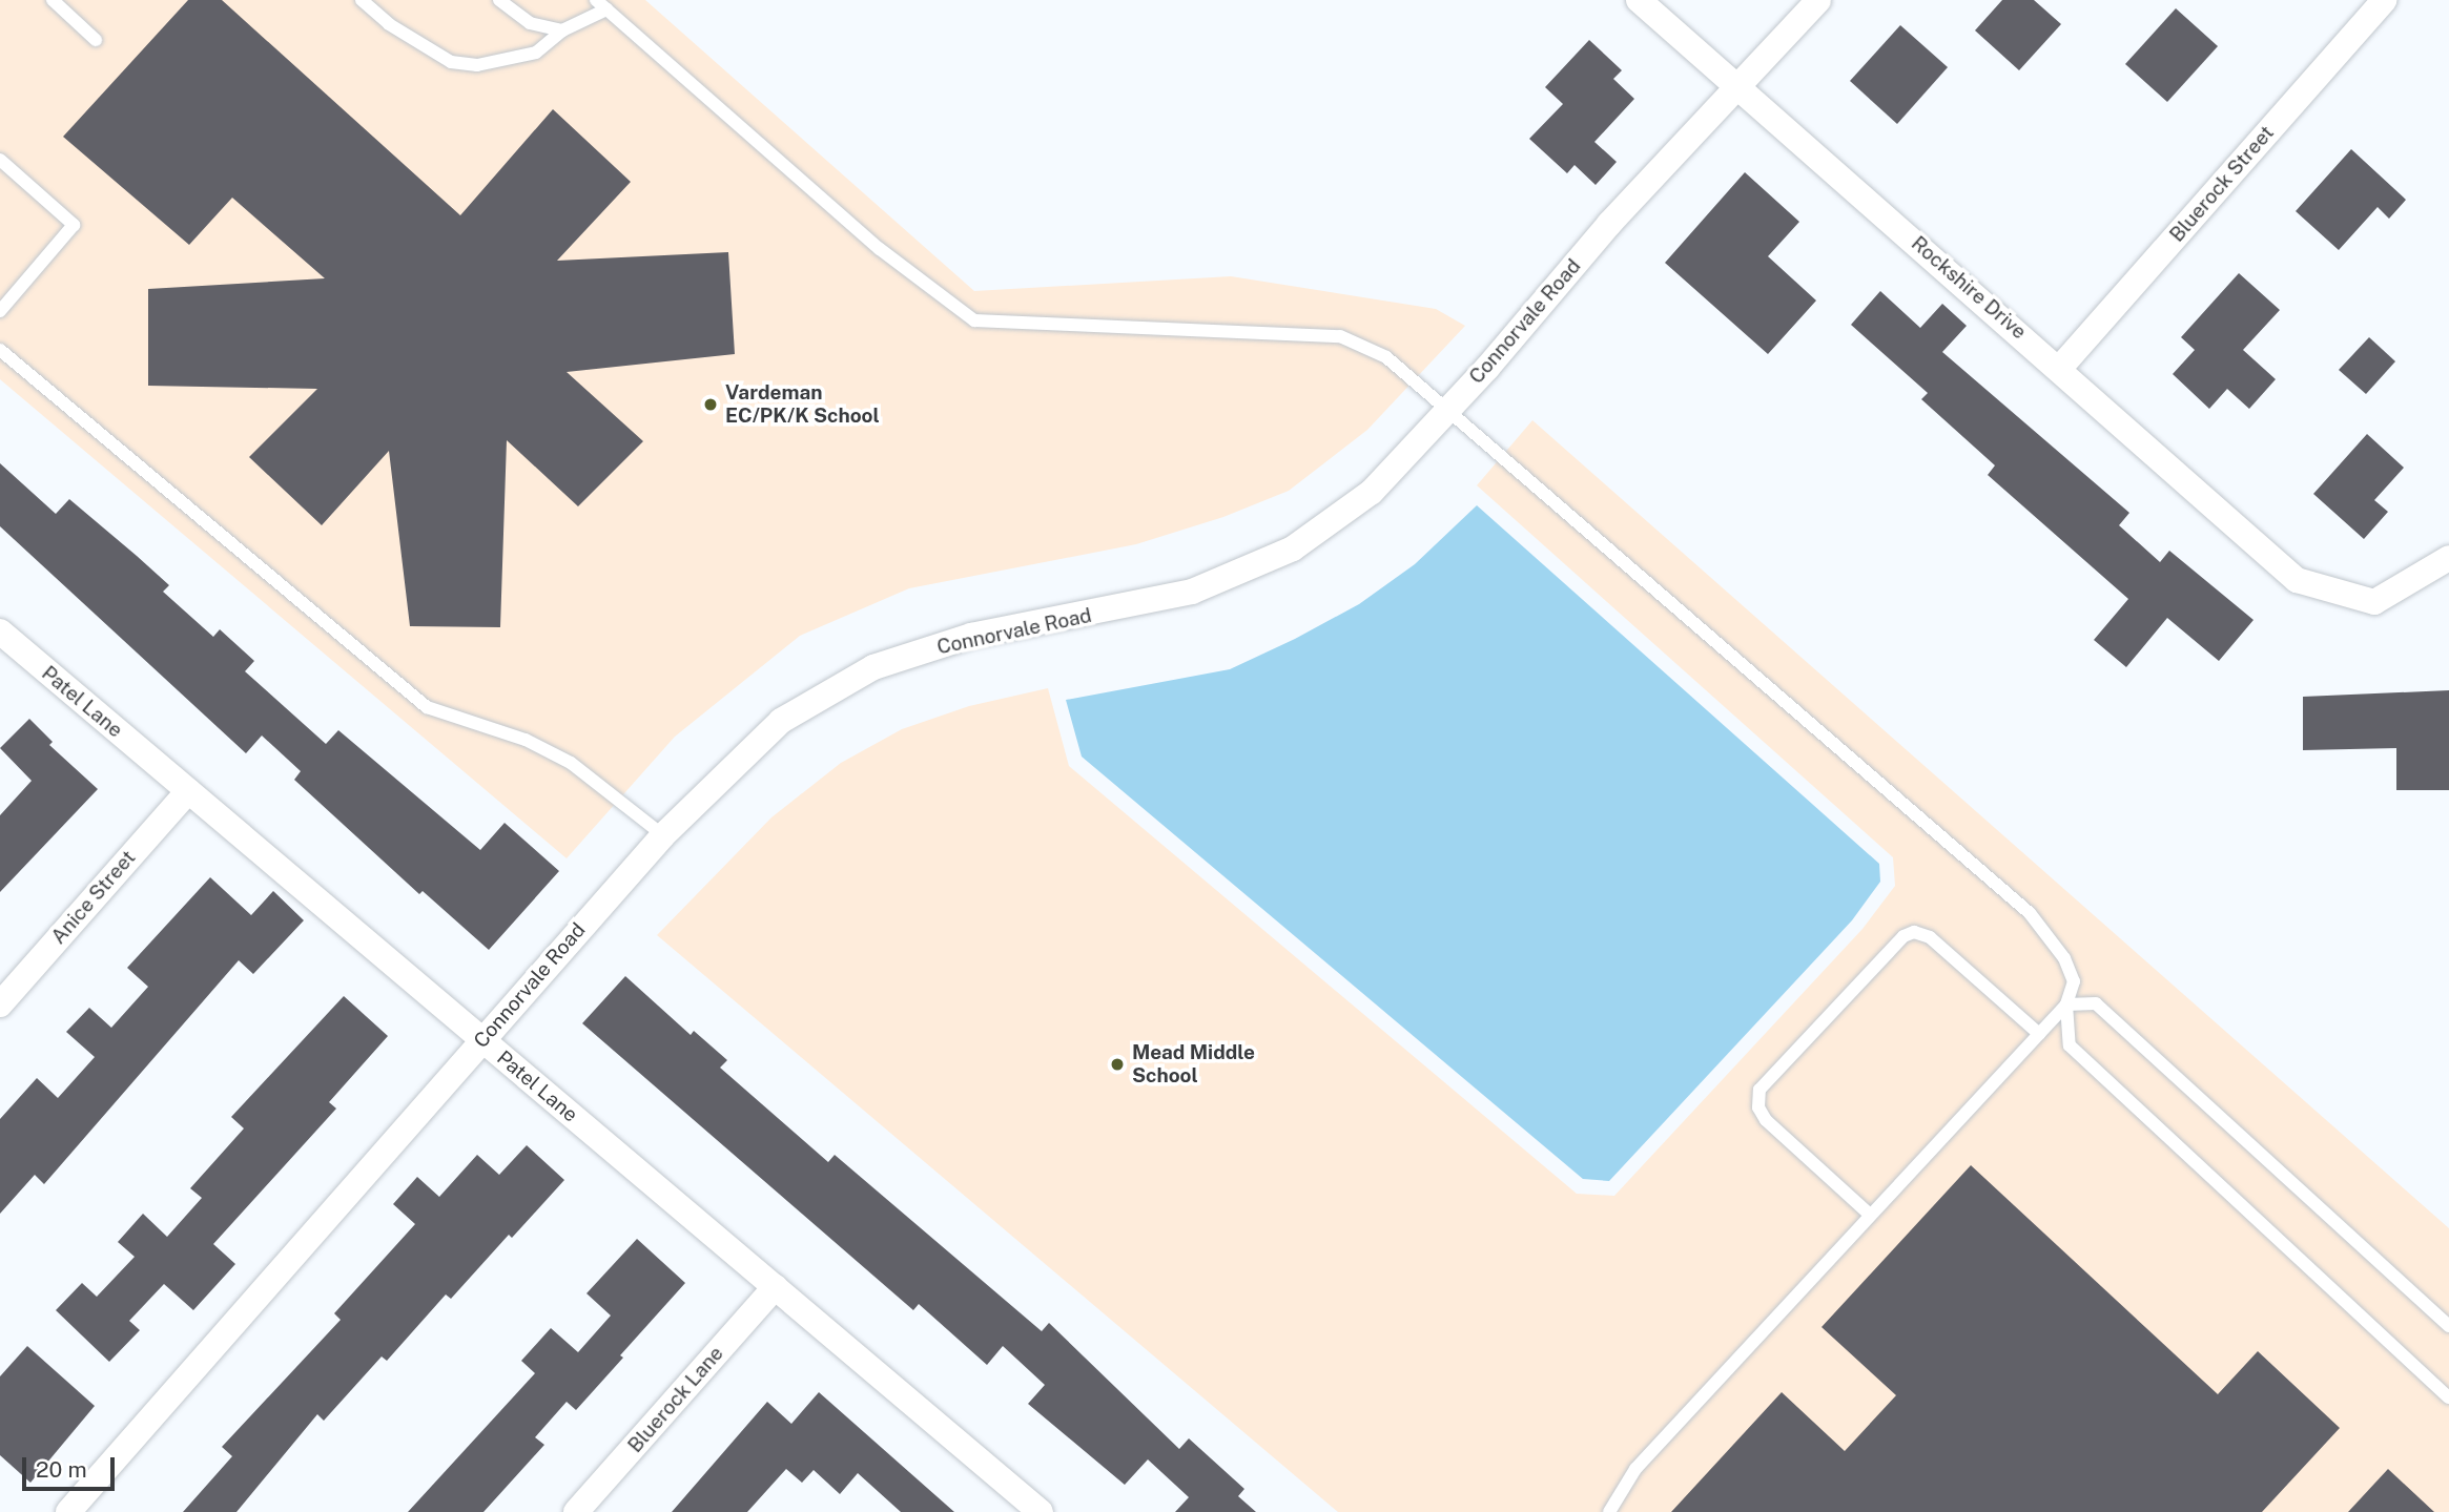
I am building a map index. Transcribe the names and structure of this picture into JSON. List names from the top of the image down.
{
  "streets": {
    "street": [
      "Bluerock Street",
      "Rockshire Drive",
      "Connorvale Road",
      "Patel Lane",
      "Anice Street",
      "Bluerock Lane"
    ]
  },
  "crossings": [
    ["Bluerock Street", "Rockshire Drive"],
    ["Rockshire Drive", "Connorvale Road"],
    ["Connorvale Road", "Patel Lane"],
    ["Patel Lane", "Anice Street"],
    ["Patel Lane", "Bluerock Lane"]
  ],
  "places": ["Vardeman EC/PK/K School", "Mead Middle School"],
  "scale_bar": "20 m"
}
